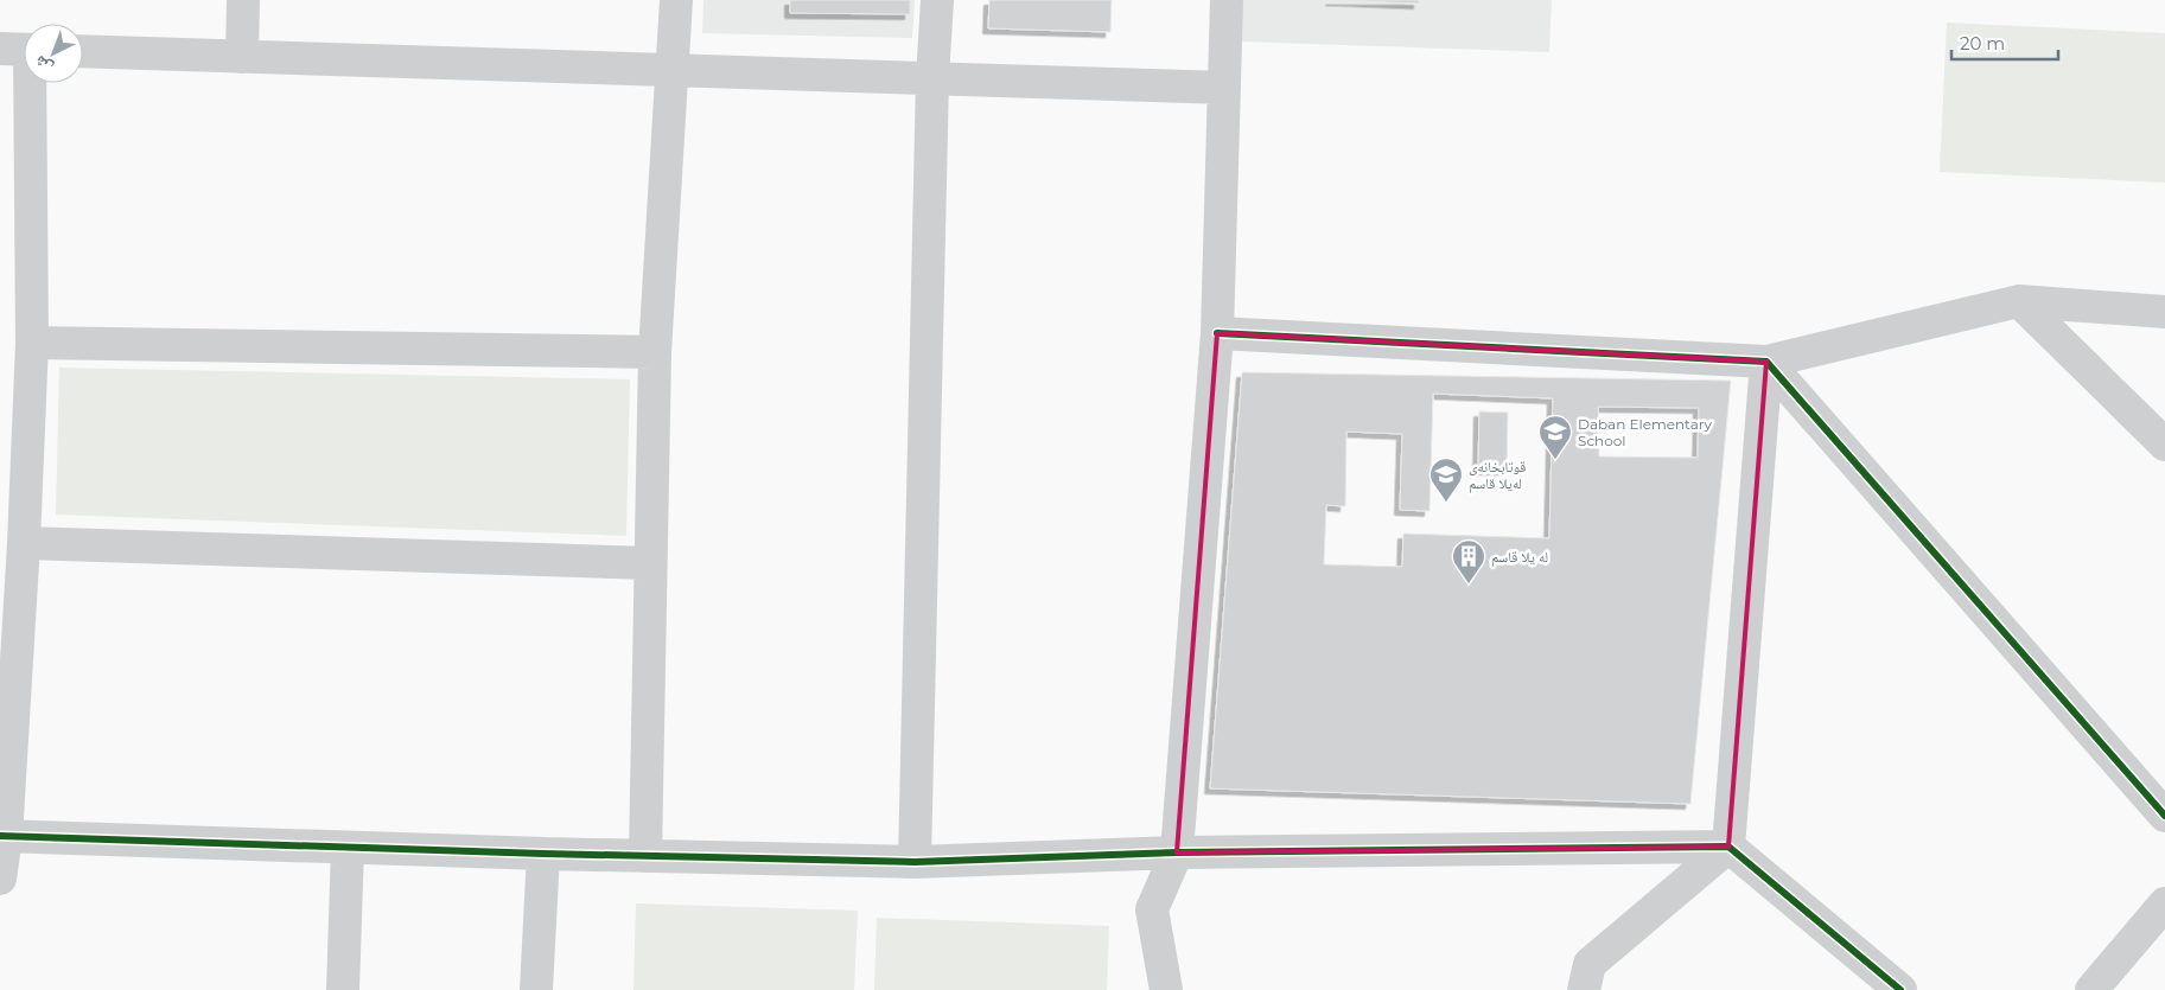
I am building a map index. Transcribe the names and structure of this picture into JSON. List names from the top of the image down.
{
  "places": {
    "school or university": ["Daban Elementary School", "قوتابخانەی لەیلا قاسم"],
    "building": ["له يلا قاسم"]
  },
  "scale_bar": "20 m",
  "north": "bottom left"
}
